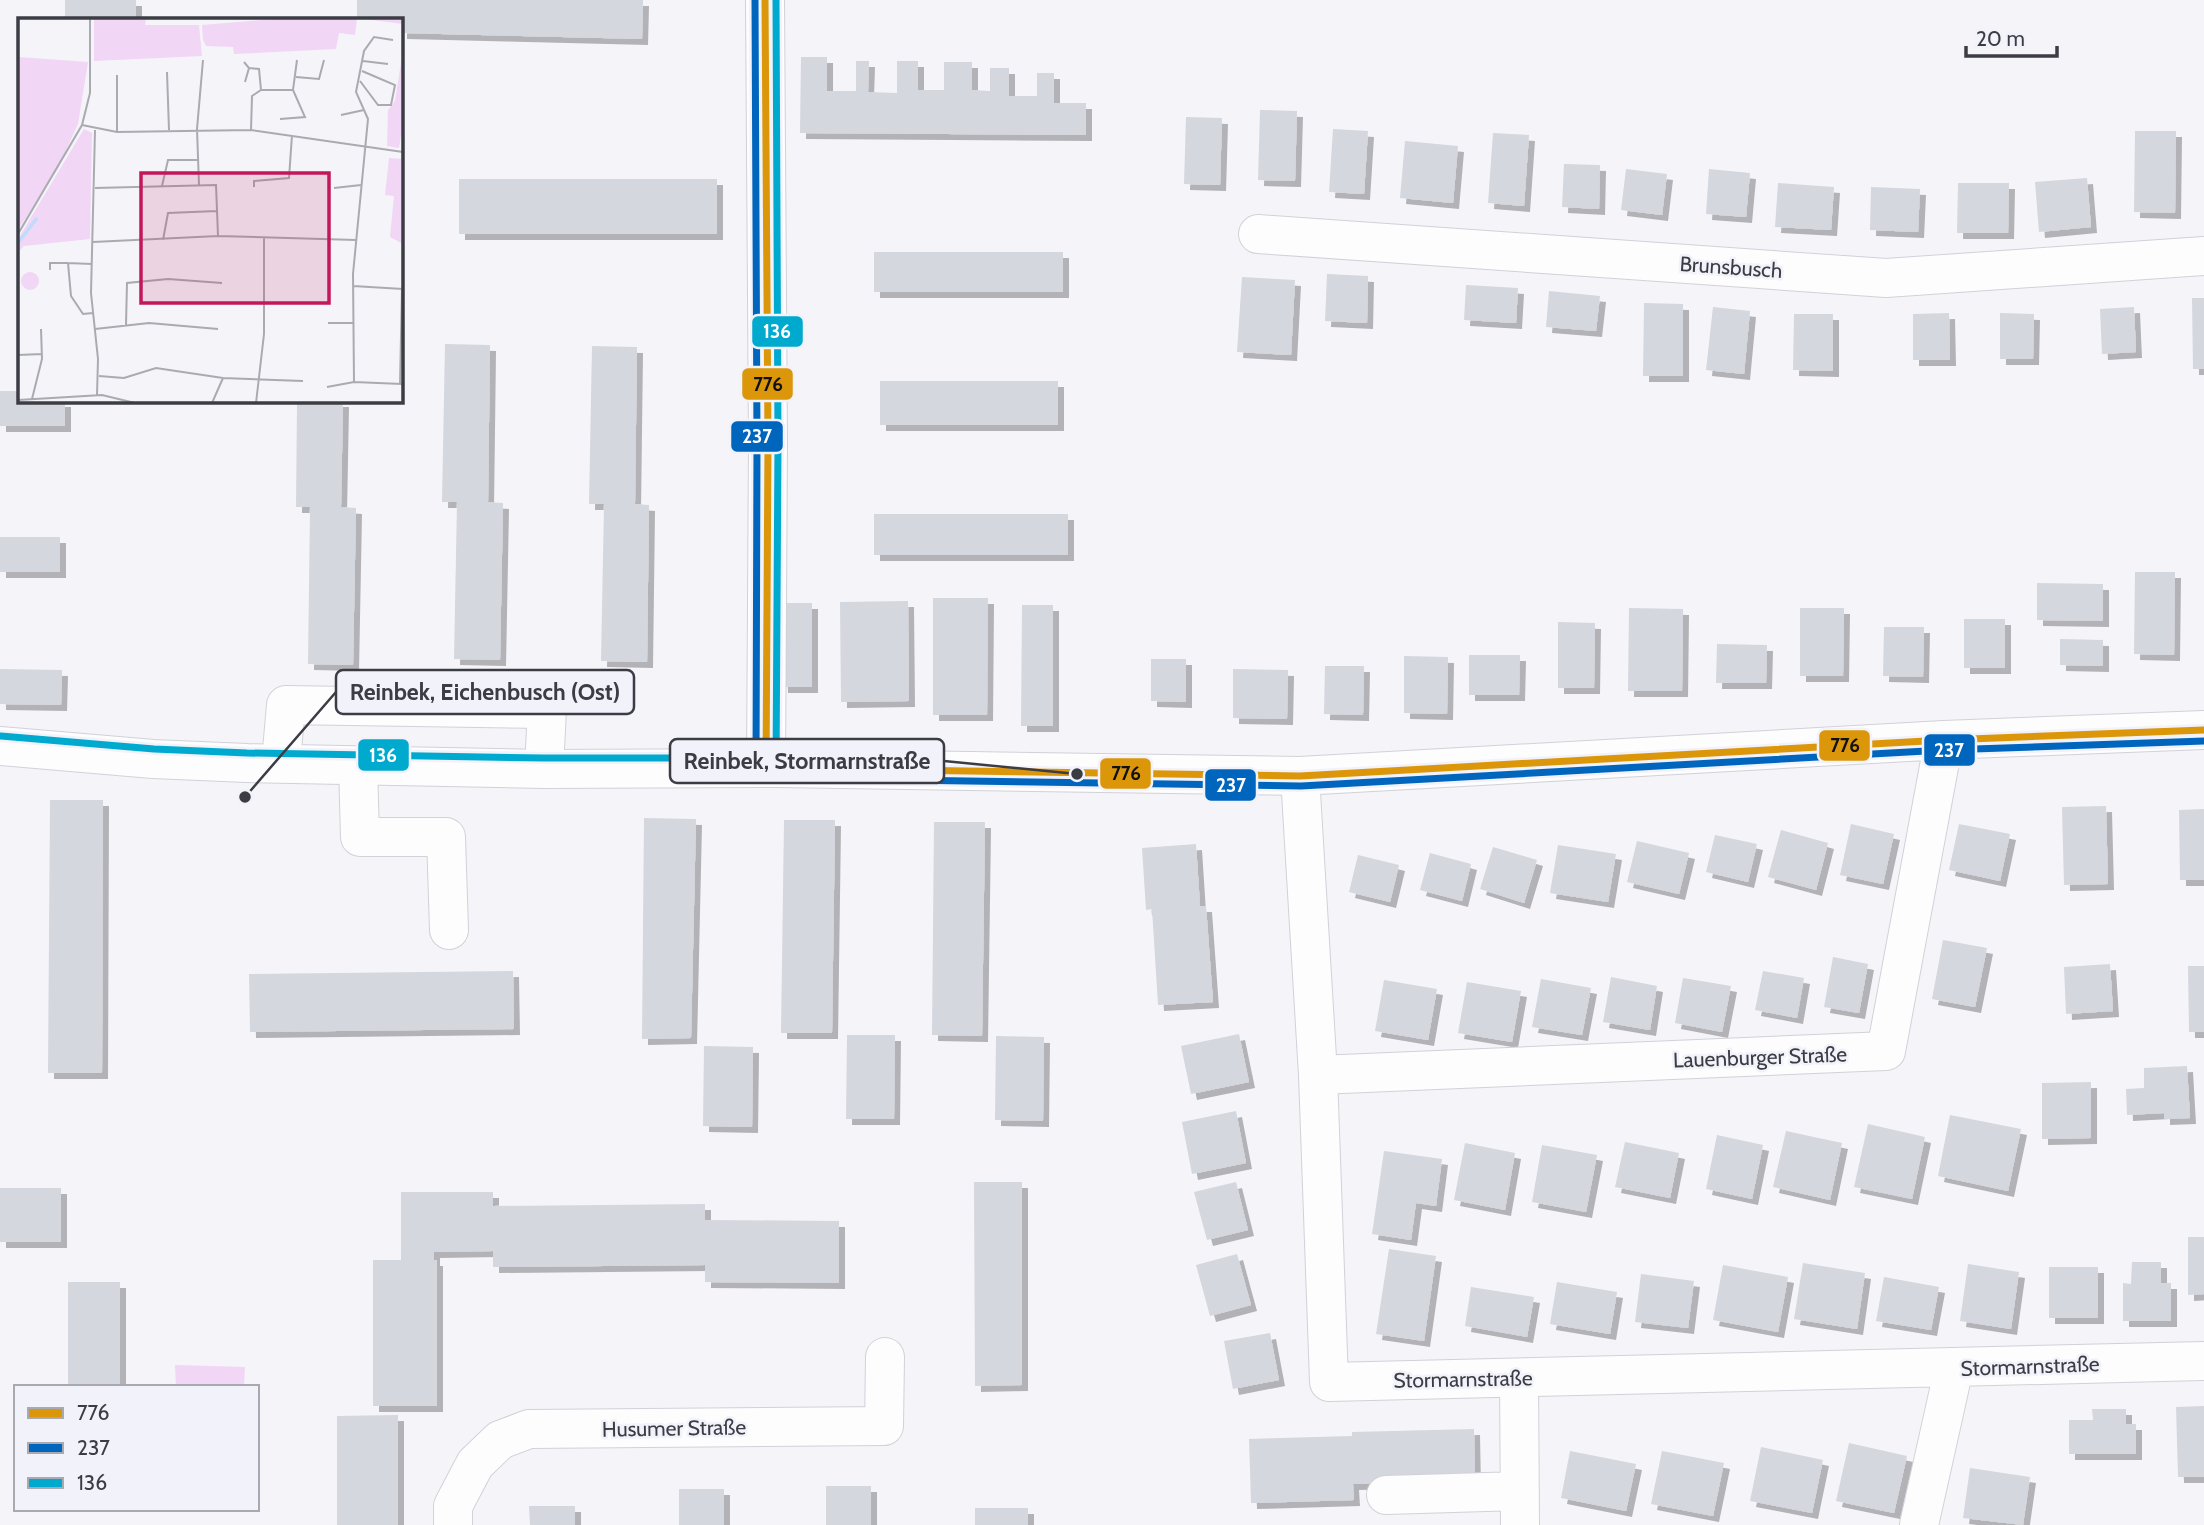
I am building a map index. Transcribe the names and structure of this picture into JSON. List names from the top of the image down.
{
  "streets": {
    "street": [
      "Brunsbusch",
      "Lauenburger Straße",
      "Stormarnstraße",
      "Husumer Straße"
    ]
  },
  "crossings": [
    ["Lauenburger Straße", "Stormarnstraße"]
  ],
  "places": ["Reinbek, Stormarnstraße", "Reinbek, Eichenbusch (Ost)"],
  "lines": ["transit line 776", "transit line 237", "transit line 136"],
  "legend": ["776", "237", "136"],
  "scale_bar": "20 m"
}
